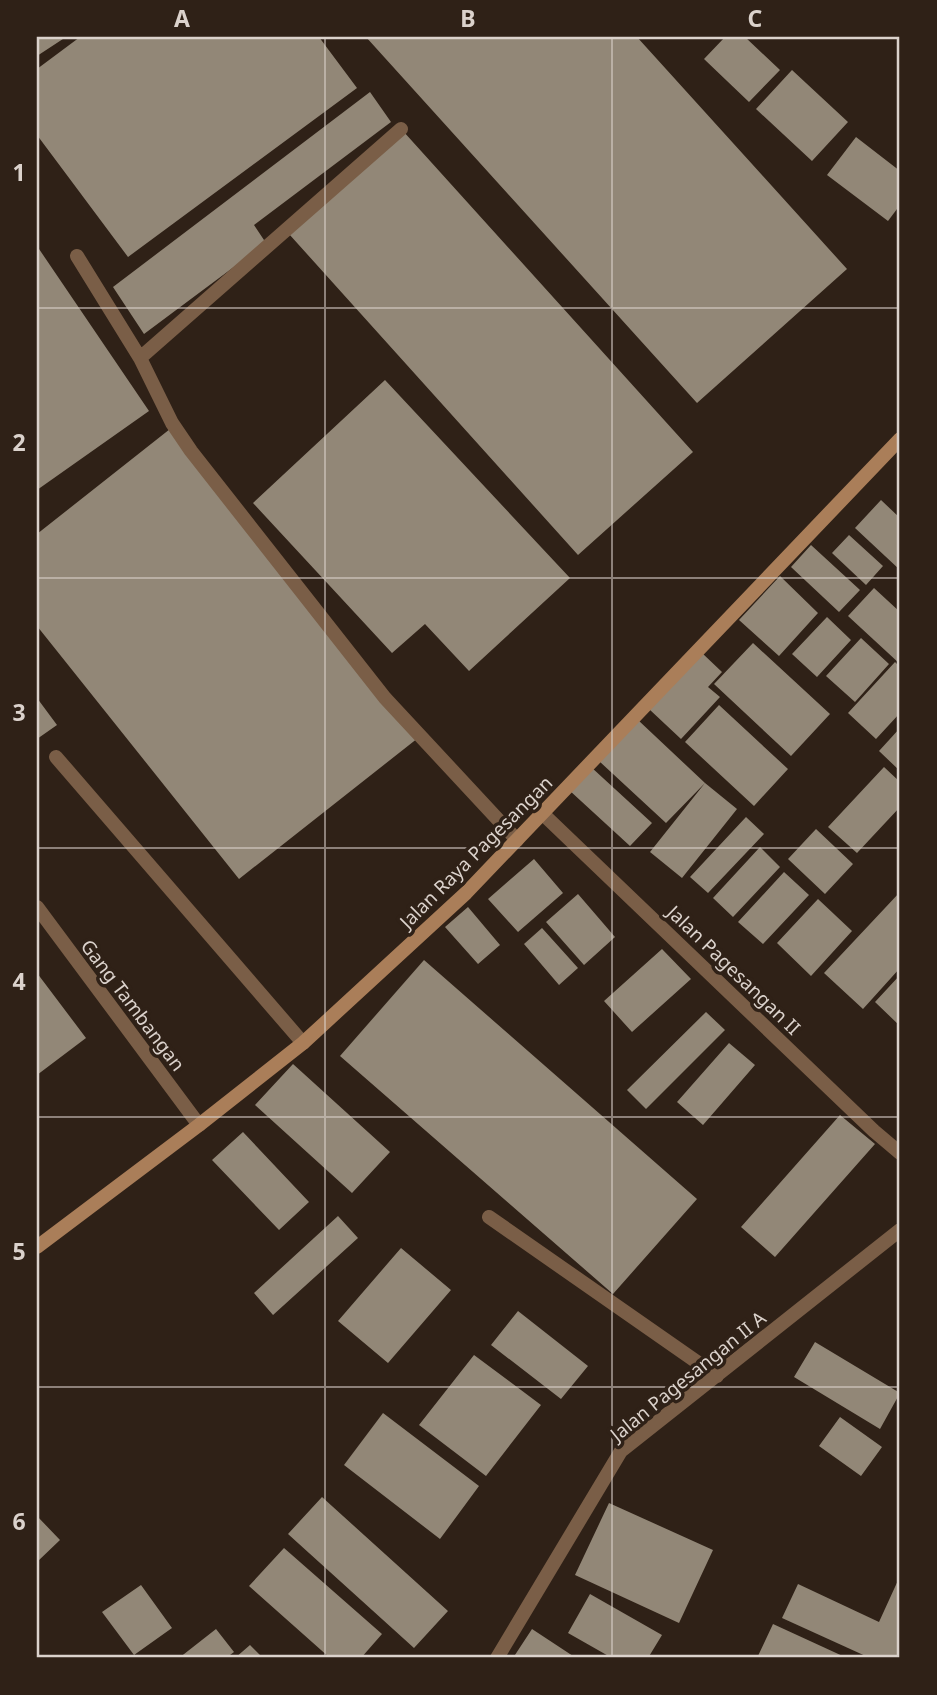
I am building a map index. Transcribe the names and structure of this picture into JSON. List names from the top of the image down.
{
  "streets": {
    "main road": ["Jalan Raya Pagesangan"],
    "street": ["Jalan Pagesangan II", "Gang Tambangan", "Jalan Pagesangan II A"]
  },
  "crossings": [
    ["Jalan Raya Pagesangan", "Jalan Pagesangan II"],
    ["Jalan Raya Pagesangan", "Gang Tambangan"]
  ],
  "grid": {
    "columns": ["A", "B", "C"],
    "rows": [
      "1",
      "2",
      "3",
      "4",
      "5",
      "6"
    ]
  }
}
